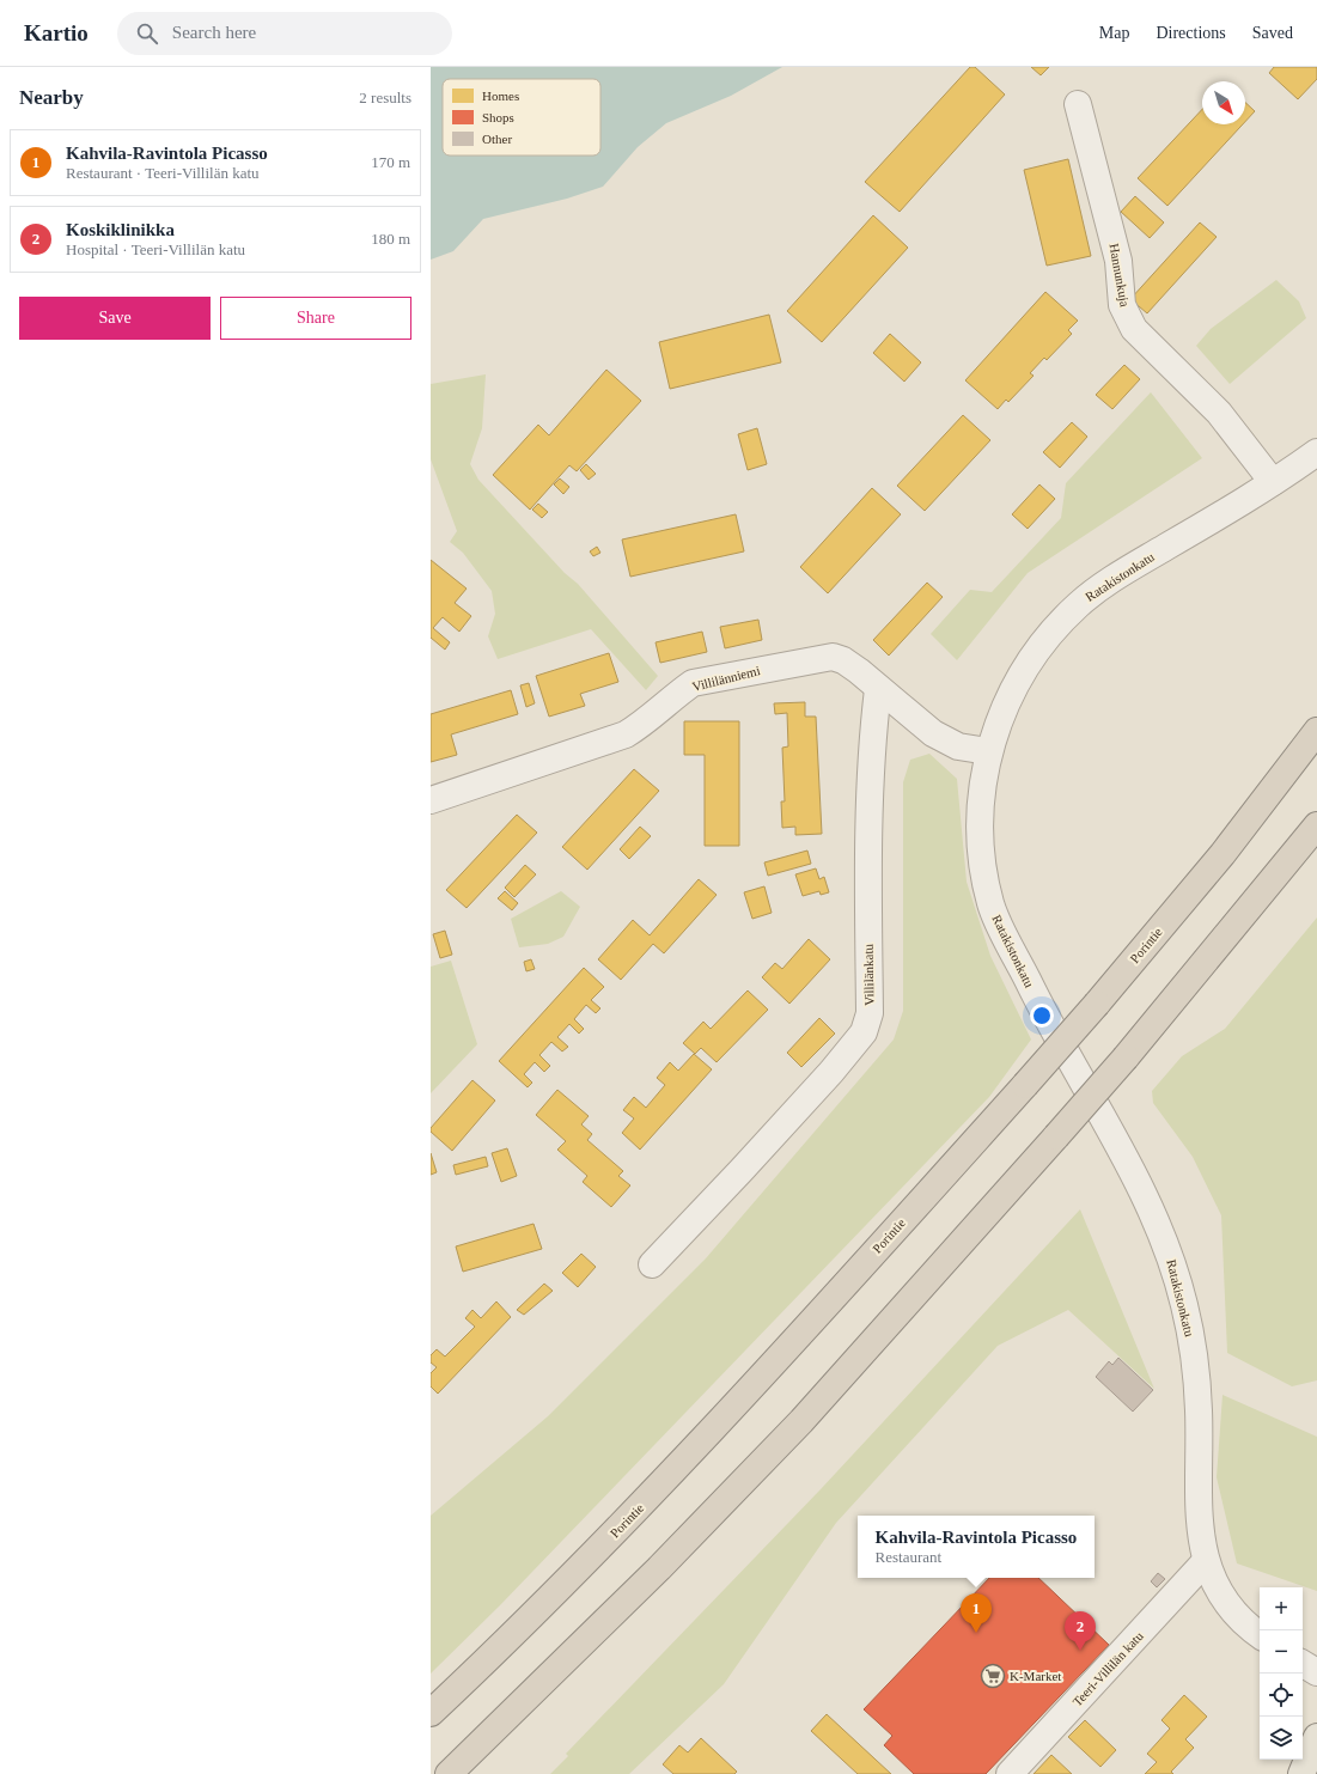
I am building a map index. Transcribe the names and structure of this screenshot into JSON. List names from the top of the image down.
{
  "streets": {
    "highway": ["Porintie"],
    "street": [
      "Hannunkuja",
      "Ratakistonkatu",
      "Villilänniemi",
      "Villilänkatu",
      "Teeri-Villilän katu"
    ]
  },
  "crossings": [
    ["Hannunkuja", "Ratakistonkatu"],
    ["Ratakistonkatu", "Villilänniemi"],
    ["Ratakistonkatu", "Teeri-Villilän katu"],
    ["Villilänniemi", "Villilänkatu"]
  ],
  "places": {
    "supermarket": ["K-Market"]
  },
  "legend": ["Homes", "Shops", "Other"],
  "north": "bottom right",
  "page": {
    "header": "Kartio",
    "search": "Search here",
    "nav": ["Map", "Directions", "Saved"],
    "heading": ["Nearby", "2 results"],
    "list": [
      {
        "mark": "1",
        "name": "Kahvila-Ravintola Picasso",
        "note": "Restaurant · Teeri-Villilän katu",
        "value": "170 m"
      },
      {
        "mark": "2",
        "name": "Koskiklinikka",
        "note": "Hospital · Teeri-Villilän katu",
        "value": "180 m"
      }
    ],
    "buttons": ["Save", "Share"],
    "popup": ["Kahvila-Ravintola Picasso", "Restaurant"],
    "map_buttons": ["+", "−"],
    "pins": ["1", "2"]
  }
}
